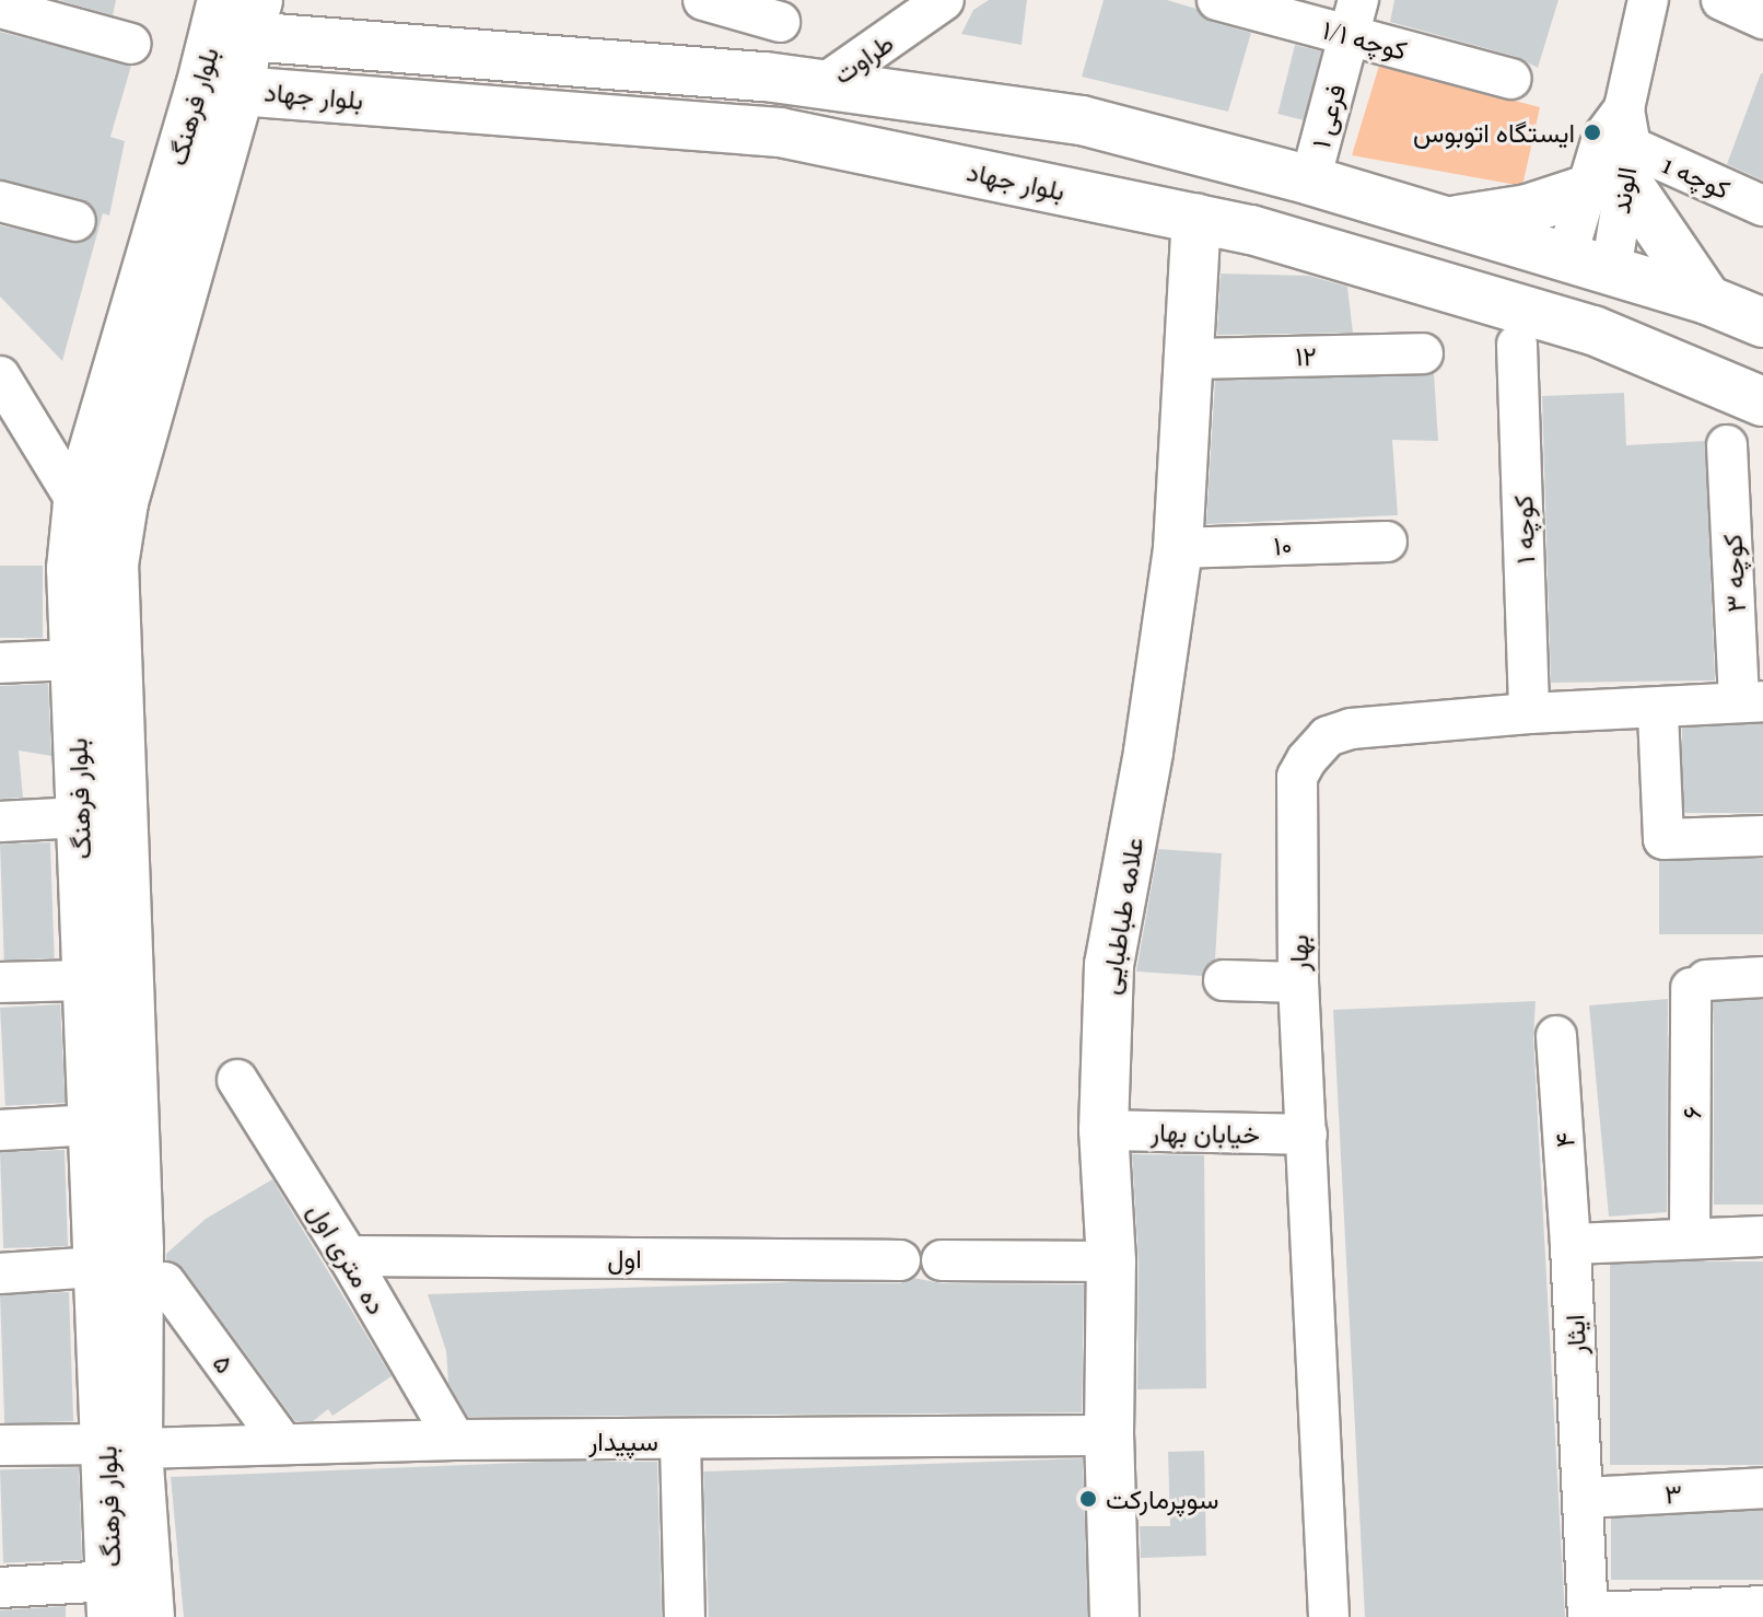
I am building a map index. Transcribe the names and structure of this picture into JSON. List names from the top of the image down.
{
  "streets": {
    "main road": ["بلوار جهاد", "بلوار فرهنگ", "علامه طباطبایی"],
    "street": [
      "کوچه ۱/۱",
      "طراوت",
      "فرعی ۱",
      "کوچه 1",
      "الوند",
      "۱۲",
      "کوچه ۱",
      "۱۰",
      "کوچه ۳",
      "بهار",
      "۶",
      "خیابان بهار",
      "۴",
      "ده متری اول",
      "اول",
      "ایثار",
      "۵",
      "سپیدار",
      "۳"
    ]
  },
  "crossings": [
    ["کوچه ۱/۱", "فرعی ۱"],
    ["طراوت", "بلوار جهاد"],
    ["بلوار جهاد", "بلوار فرهنگ"],
    ["بلوار جهاد", "فرعی ۱"],
    ["بلوار جهاد", "الوند"],
    ["بلوار جهاد", "کوچه ۱"],
    ["بلوار جهاد", "علامه طباطبایی"],
    ["بلوار فرهنگ", "سپیدار"],
    ["کوچه 1", "الوند"],
    ["۱۲", "علامه طباطبایی"],
    ["کوچه ۱", "بهار"],
    ["۱۰", "علامه طباطبایی"],
    ["کوچه ۳", "بهار"],
    ["علامه طباطبایی", "خیابان بهار"],
    ["علامه طباطبایی", "سپیدار"],
    ["بهار", "خیابان بهار"],
    ["۴", "ایثار"],
    ["ده متری اول", "اول"],
    ["ده متری اول", "سپیدار"],
    ["ایثار", "۳"],
    ["۵", "سپیدار"]
  ],
  "places": ["ایستگاه اتوبوس", "سوپرمارکت"]
}
